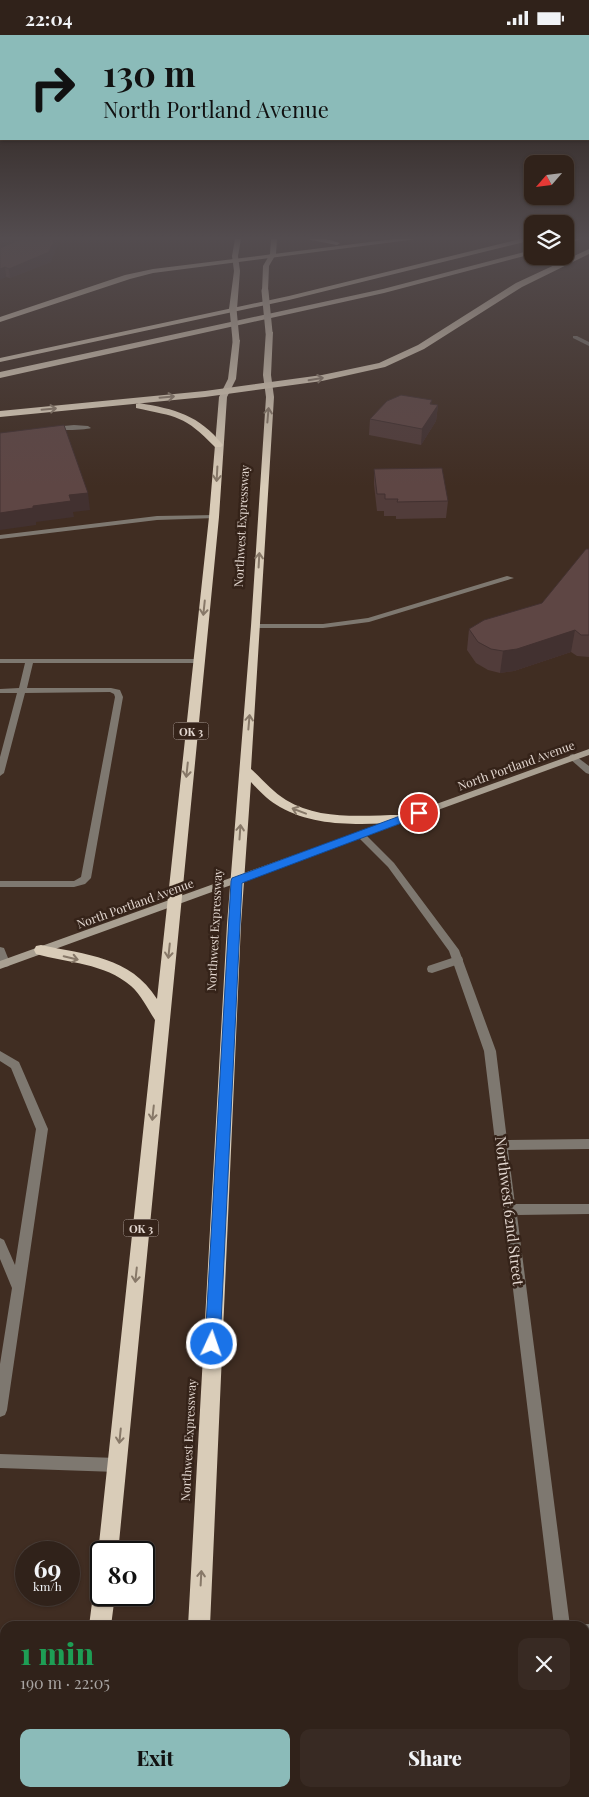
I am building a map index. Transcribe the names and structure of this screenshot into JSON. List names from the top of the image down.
{
  "streets": {
    "highway": ["Northwest Expressway", "OK 3"],
    "main road": ["North Portland Avenue"],
    "street": ["Northwest 62nd Street"]
  },
  "crossings": [
    ["Northwest Expressway", "North Portland Avenue"],
    ["OK 3", "North Portland Avenue"],
    ["North Portland Avenue", "Northwest 62nd Street"]
  ],
  "north": "bottom left",
  "page": {
    "status": "22:04",
    "turn": ["130 m", "North Portland Avenue"],
    "speed": "69 km/h",
    "limit": "80",
    "heading": ["1 min", "190 m · 22:05"],
    "buttons": ["Exit", "Share"]
  }
}
